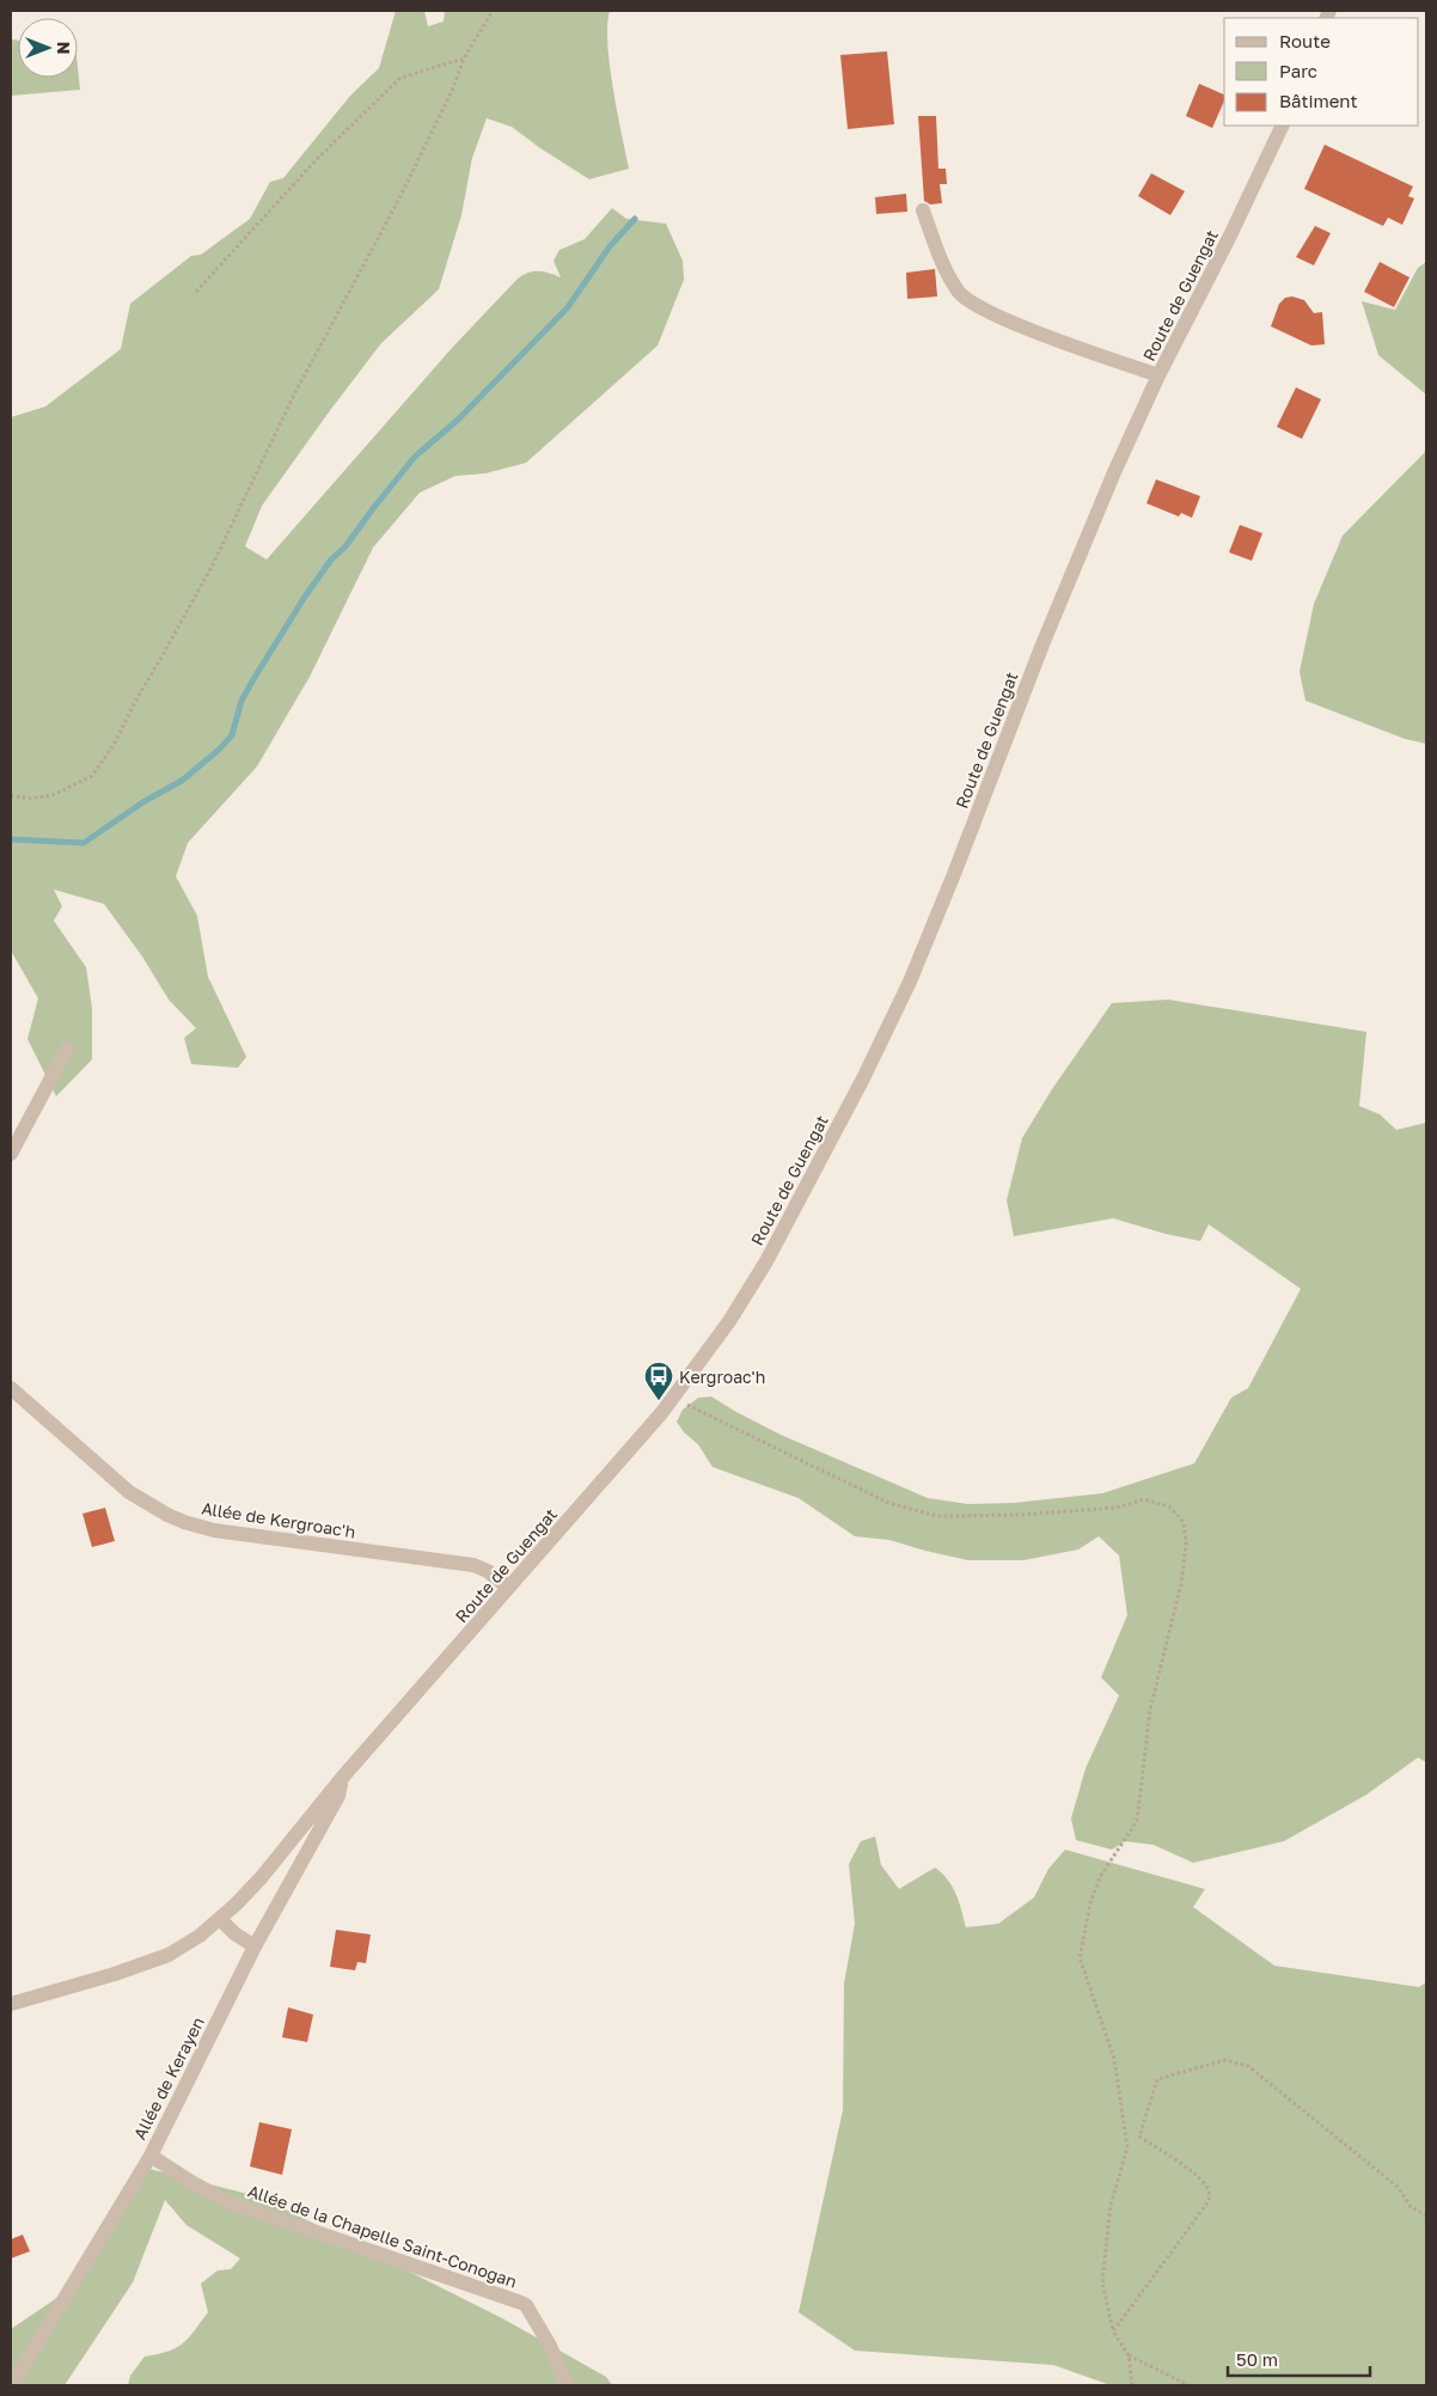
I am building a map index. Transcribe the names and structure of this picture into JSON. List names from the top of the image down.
{
  "streets": {
    "street": [
      "Route de Guengat",
      "Allée de Kergroac'h",
      "Allée de Kerayen",
      "Allée de la Chapelle Saint-Conogan"
    ]
  },
  "crossings": [
    ["Route de Guengat", "Allée de Kergroac'h"],
    ["Route de Guengat", "Allée de Kerayen"],
    ["Allée de Kerayen", "Allée de la Chapelle Saint-Conogan"]
  ],
  "places": {
    "bus stop": ["Kergroac'h"]
  },
  "legend": ["Route", "Parc", "Bâtiment"],
  "scale_bar": "50 m",
  "north": "right"
}
